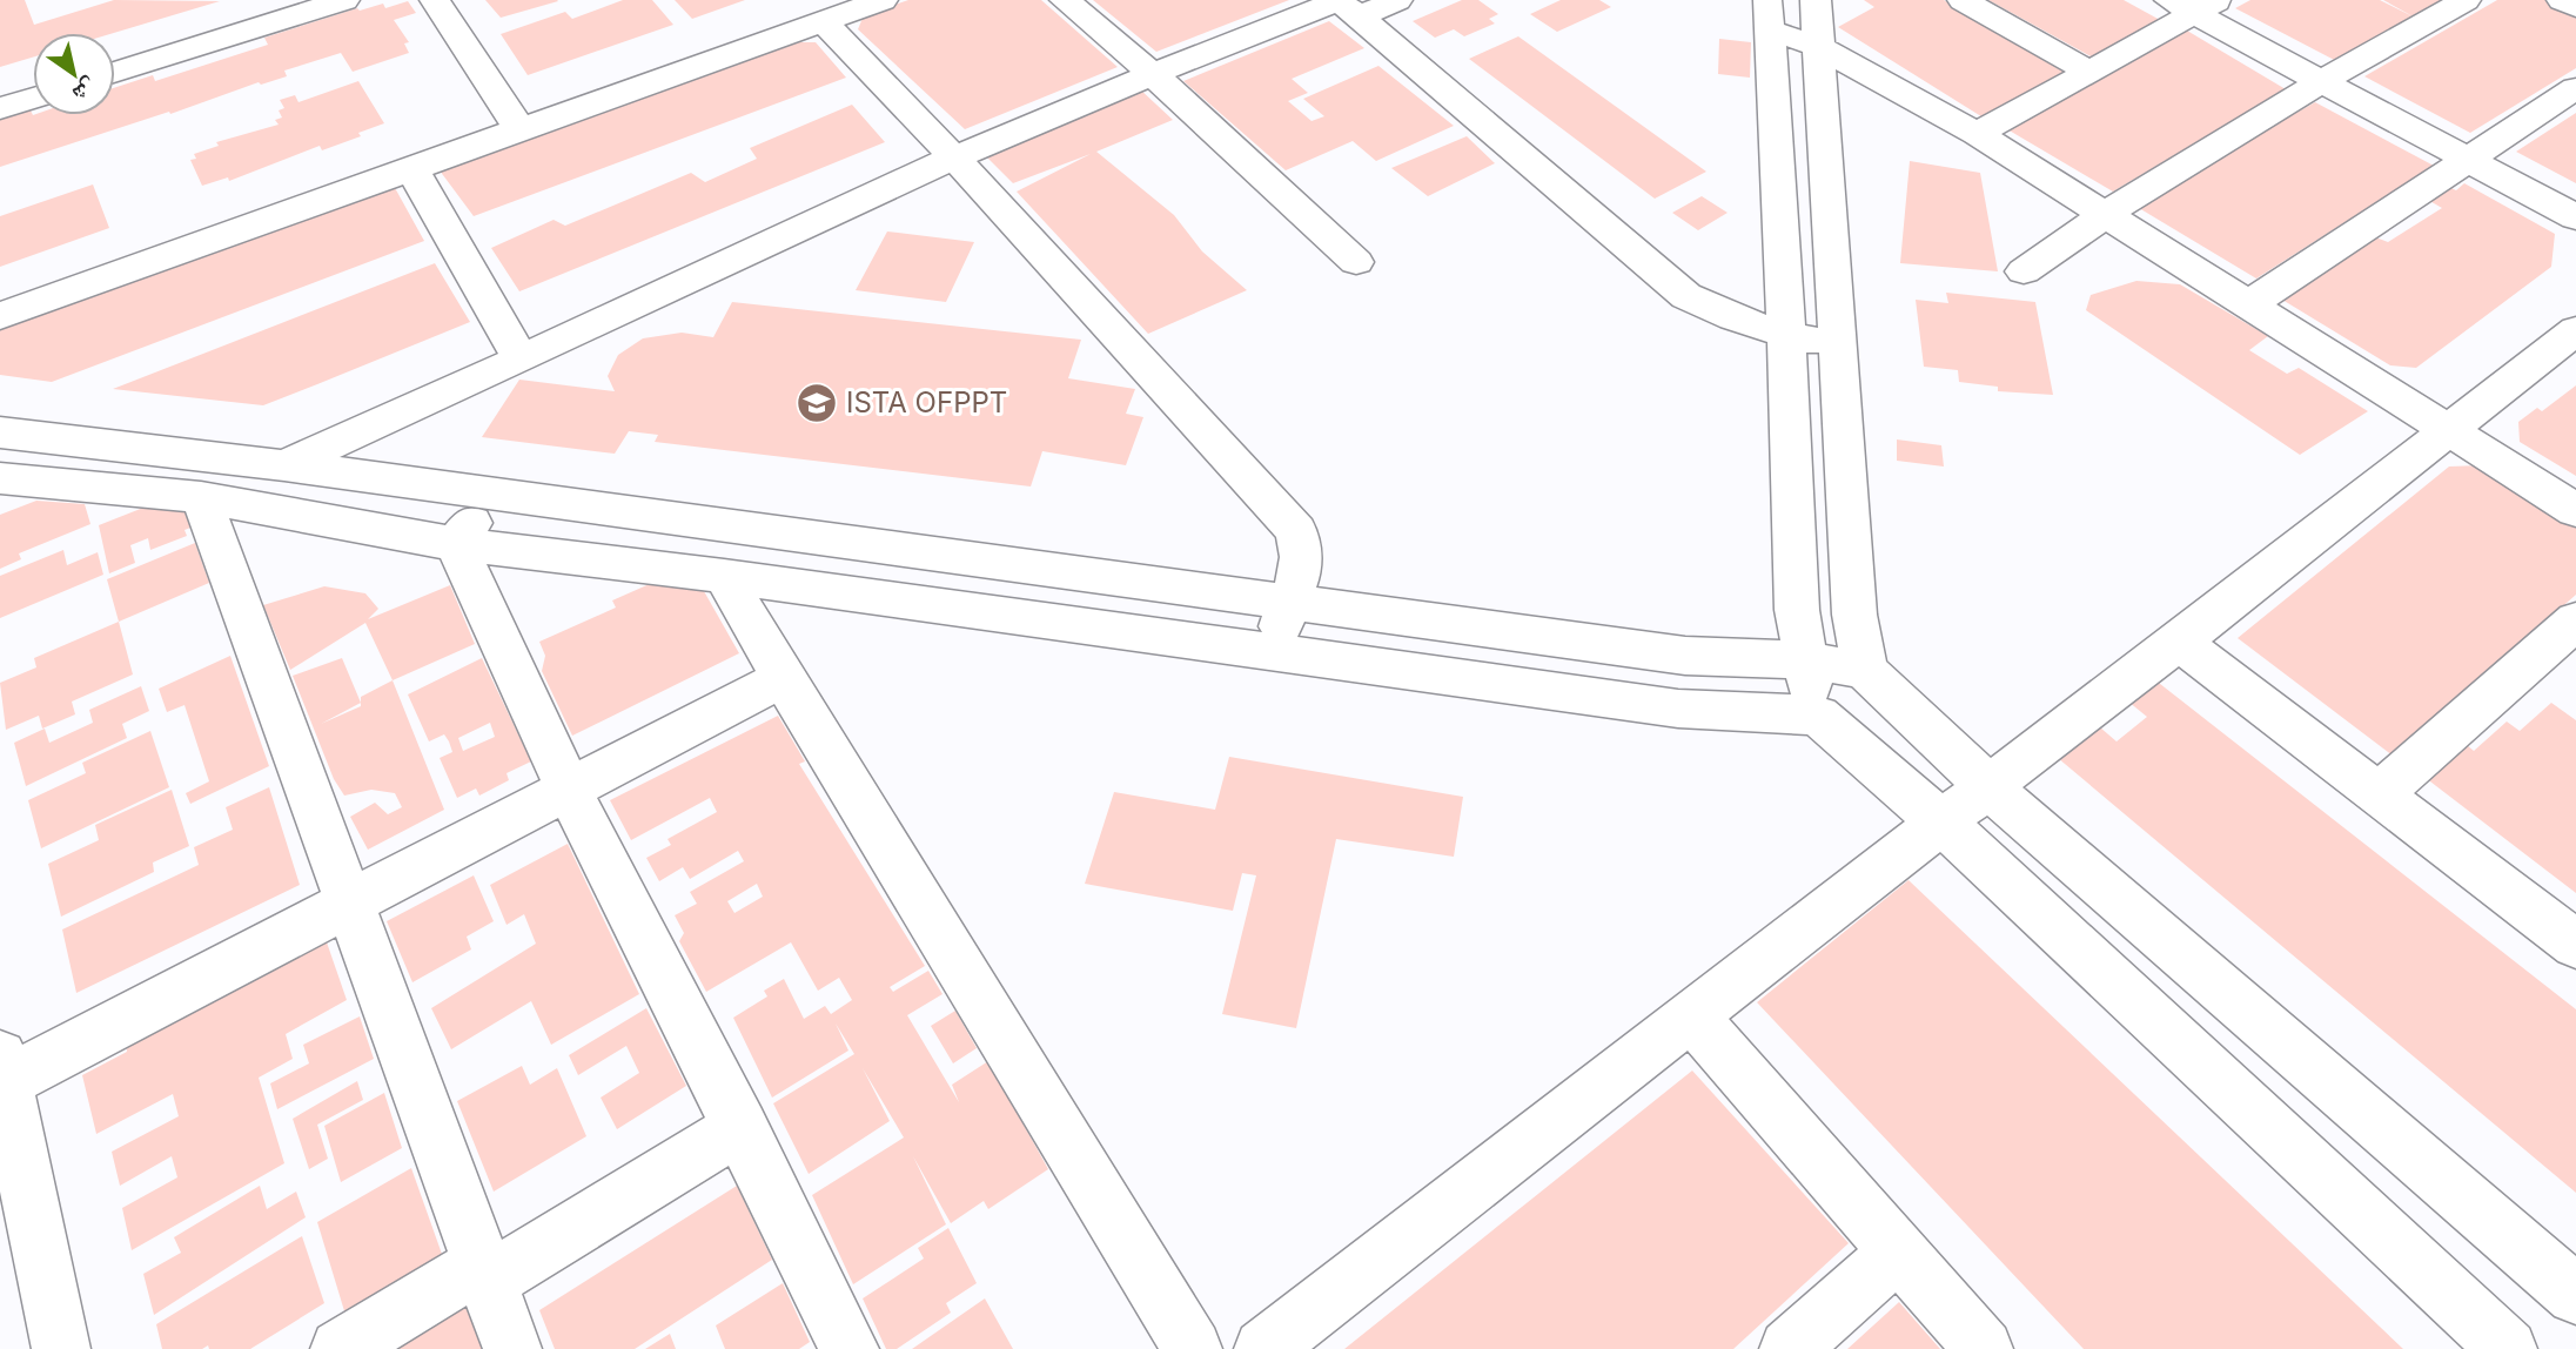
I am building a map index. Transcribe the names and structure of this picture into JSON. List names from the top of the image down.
{
  "places": {
    "school or university": ["ISTA OFPPT"]
  },
  "north": "bottom right"
}
